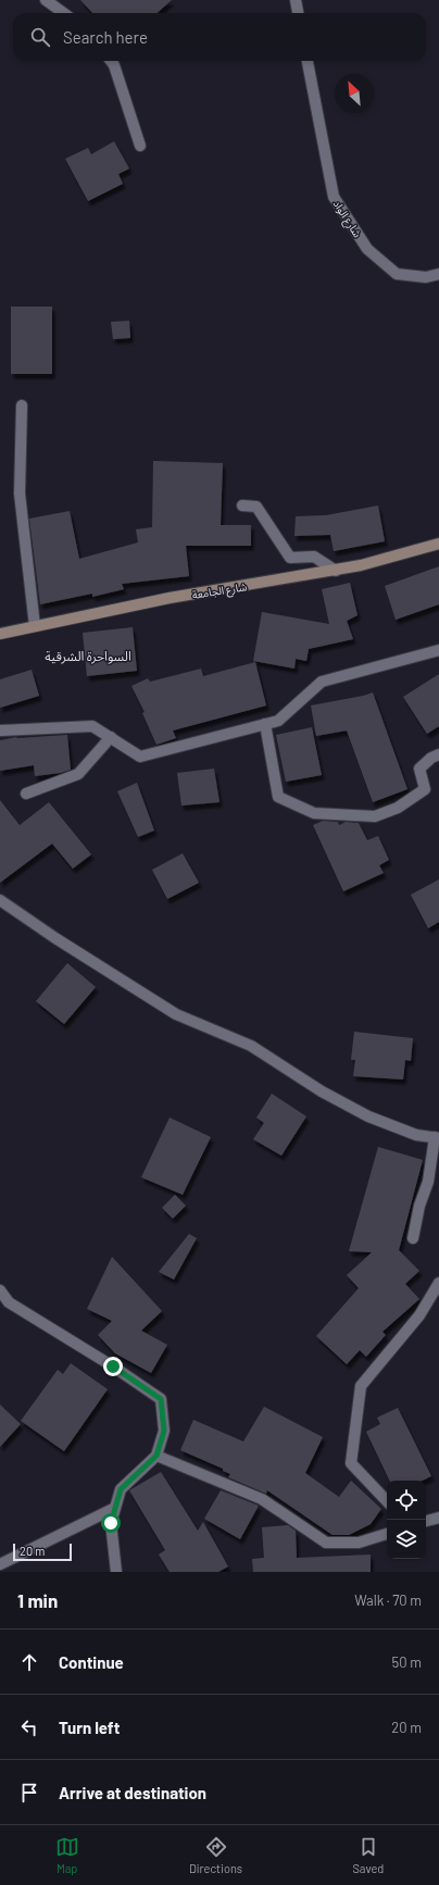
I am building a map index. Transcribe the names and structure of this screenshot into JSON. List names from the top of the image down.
{
  "streets": {
    "main road": ["شارع الجامعة"],
    "street": ["شارع الواد"]
  },
  "districts": ["السواحرة الشرقية"],
  "scale_bar": "20 m",
  "north": "top left",
  "page": {
    "search": "Search here",
    "scale": "20 m",
    "heading": ["1 min", "Walk · 70 m"],
    "list": [
      ["Continue", "50 m"],
      ["Turn left", "20 m"],
      "Arrive at destination"
    ],
    "nav": ["Map", "Directions", "Saved"]
  }
}
